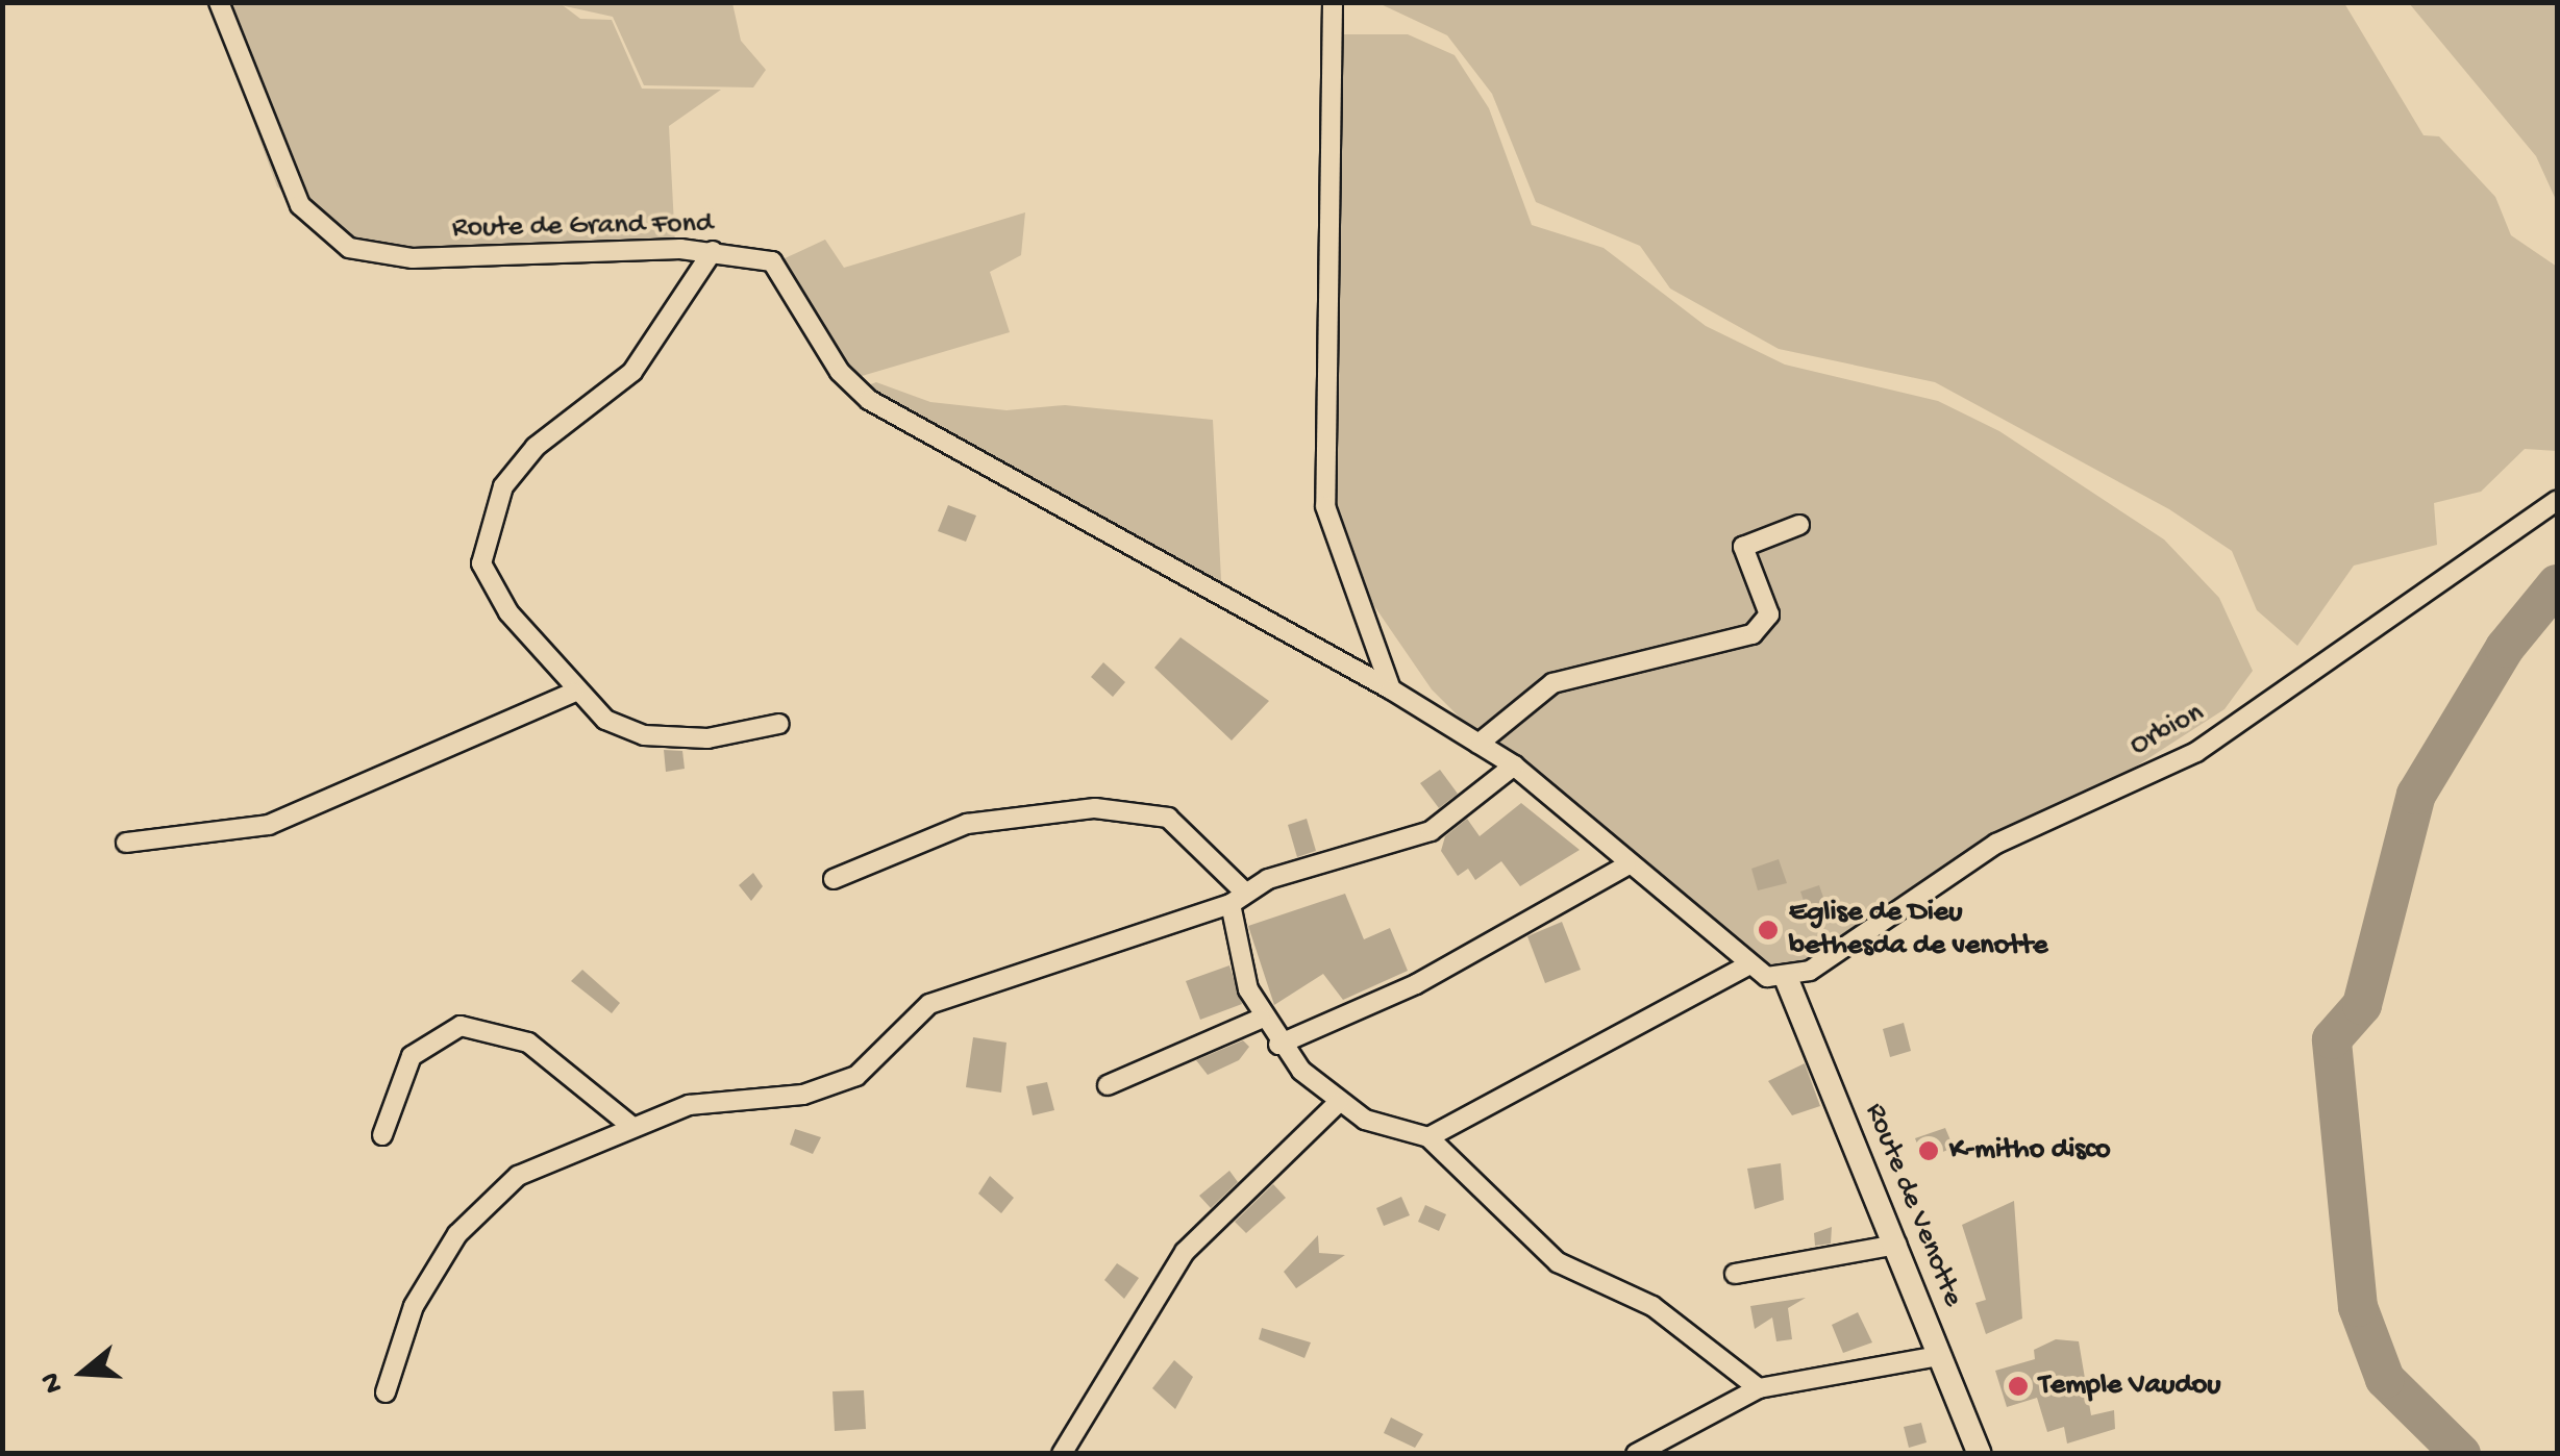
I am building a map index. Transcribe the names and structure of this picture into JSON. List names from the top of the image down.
{
  "streets": {
    "street": ["Route de Grand Fond", "Orbion", "Route de Venotte"]
  },
  "crossings": [
    ["Route de Grand Fond", "Orbion"],
    ["Route de Grand Fond", "Route de Venotte"],
    ["Orbion", "Route de Venotte"]
  ],
  "places": ["Eglise de Dieu bethesda de venotte", "K-mitho disco", "Temple Vaudou"],
  "north": "left"
}
